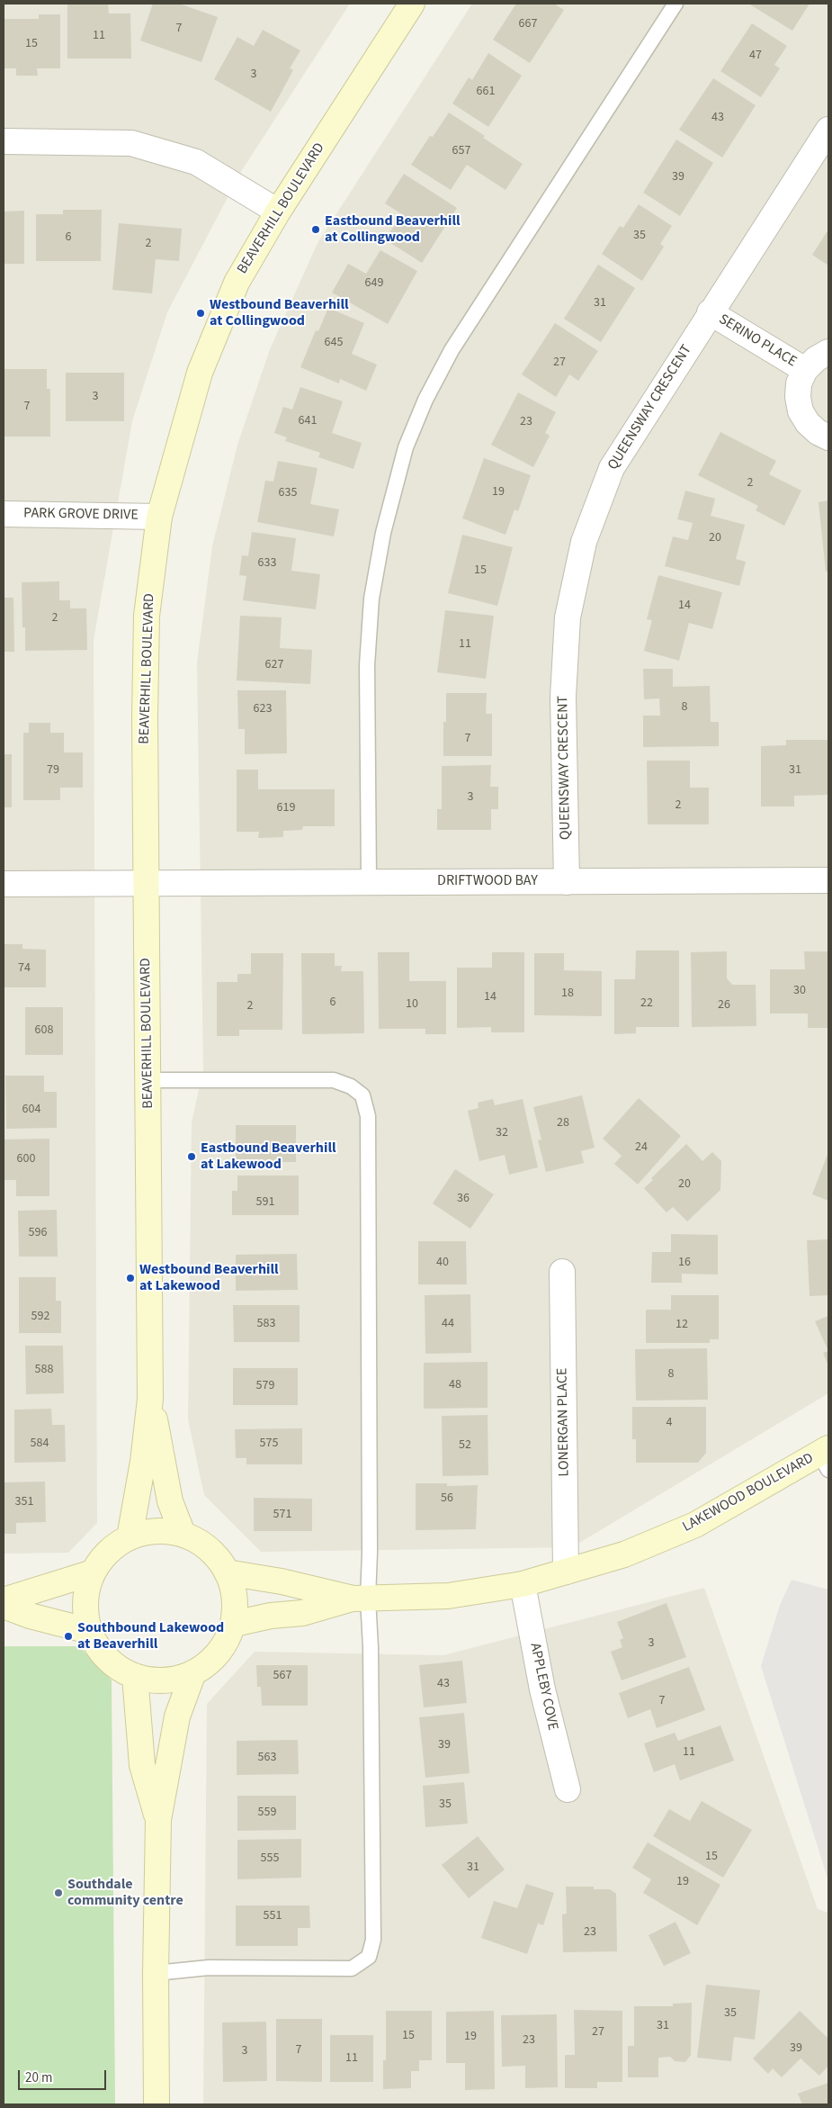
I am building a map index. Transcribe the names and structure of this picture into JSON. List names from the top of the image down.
{
  "streets": {
    "street": [
      "BEAVERHILL BOULEVARD",
      "SERINO PLACE",
      "QUEENSWAY CRESCENT",
      "PARK GROVE DRIVE",
      "DRIFTWOOD BAY",
      "LONERGAN PLACE",
      "LAKEWOOD BOULEVARD",
      "APPLEBY COVE"
    ]
  },
  "crossings": [
    ["BEAVERHILL BOULEVARD", "PARK GROVE DRIVE"],
    ["BEAVERHILL BOULEVARD", "DRIFTWOOD BAY"],
    ["BEAVERHILL BOULEVARD", "LAKEWOOD BOULEVARD"],
    ["SERINO PLACE", "QUEENSWAY CRESCENT"],
    ["QUEENSWAY CRESCENT", "DRIFTWOOD BAY"],
    ["LONERGAN PLACE", "LAKEWOOD BOULEVARD"],
    ["LAKEWOOD BOULEVARD", "APPLEBY COVE"]
  ],
  "places": [
    "Eastbound Beaverhill at Collingwood",
    "Westbound Beaverhill at Collingwood",
    "Eastbound Beaverhill at Lakewood",
    "Westbound Beaverhill at Lakewood",
    "Southbound Lakewood at Beaverhill",
    "Southdale community centre"
  ],
  "house_numbers": [
    "667",
    "7",
    "11",
    "15",
    "47",
    "3",
    "661",
    "43",
    "657",
    "39",
    "35",
    "6",
    "2",
    "649",
    "31",
    "645",
    "27",
    "3",
    "7",
    "641",
    "23",
    "2",
    "19",
    "635",
    "20",
    "633",
    "15",
    "14",
    "2",
    "11",
    "627",
    "8",
    "623",
    "7",
    "79",
    "31",
    "3",
    "2",
    "619",
    "74",
    "30",
    "18",
    "14",
    "6",
    "22",
    "10",
    "26",
    "2",
    "608",
    "604",
    "28",
    "32",
    "24",
    "600",
    "20",
    "36",
    "591",
    "596",
    "40",
    "16",
    "592",
    "583",
    "44",
    "12",
    "588",
    "8",
    "48",
    "579",
    "4",
    "584",
    "575",
    "52",
    "56",
    "351",
    "571",
    "3",
    "567",
    "43",
    "7",
    "39",
    "11",
    "563",
    "35",
    "559",
    "15",
    "555",
    "31",
    "19",
    "551",
    "23",
    "35",
    "31",
    "27",
    "15",
    "19",
    "23",
    "39",
    "7",
    "3",
    "11"
  ],
  "scale_bar": "20 m"
}
